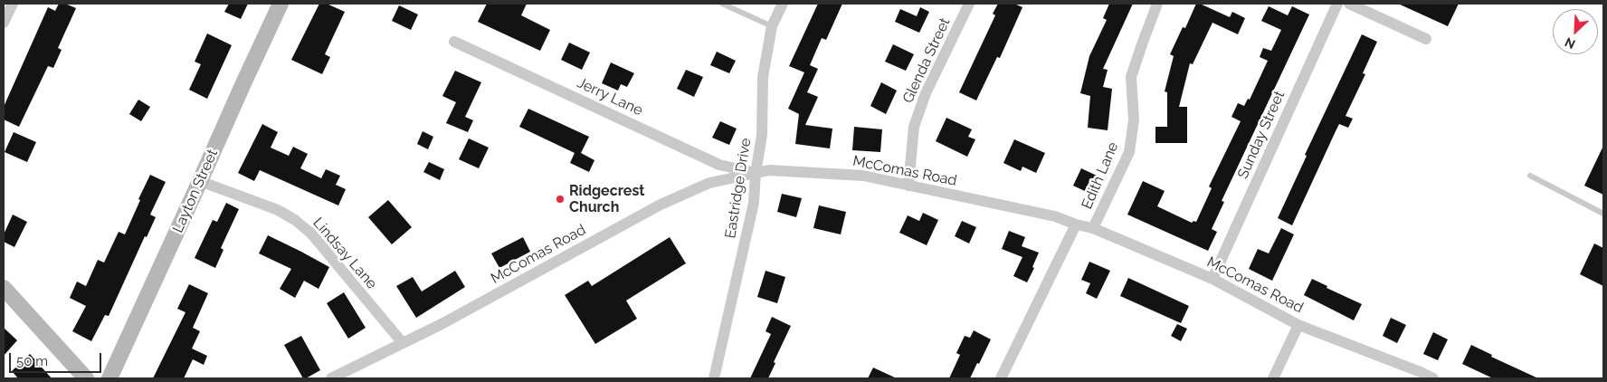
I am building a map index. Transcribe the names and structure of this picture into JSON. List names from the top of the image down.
{
  "streets": {
    "street": [
      "Glenda Street",
      "Jerry Lane",
      "Sunday Street",
      "McComas Road",
      "Edith Lane",
      "Eastridge Drive",
      "Layton Street",
      "Lindsay Lane"
    ]
  },
  "crossings": [
    ["Glenda Street", "McComas Road"],
    ["Jerry Lane", "McComas Road"],
    ["Jerry Lane", "Eastridge Drive"],
    ["Sunday Street", "McComas Road"],
    ["McComas Road", "Edith Lane"],
    ["McComas Road", "Eastridge Drive"],
    ["McComas Road", "Lindsay Lane"],
    ["Layton Street", "Lindsay Lane"]
  ],
  "places": ["Ridgecrest Church"],
  "scale_bar": "50 m",
  "north": "bottom left"
}
